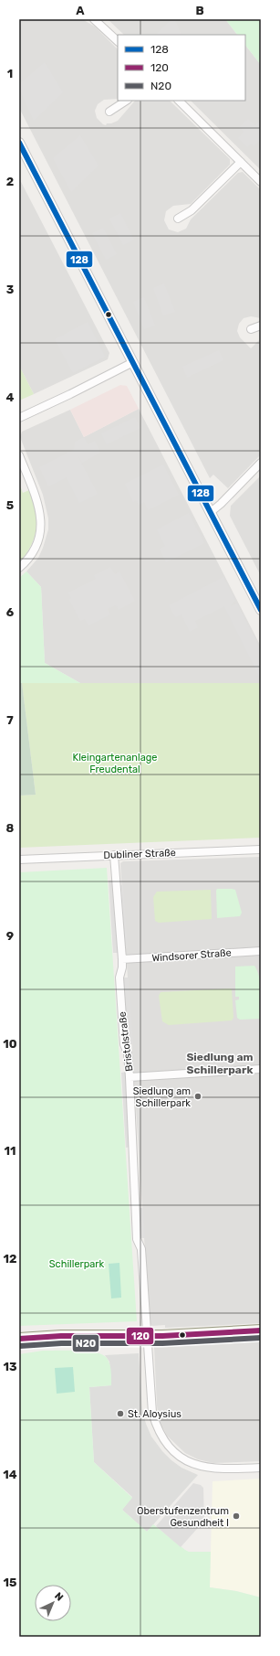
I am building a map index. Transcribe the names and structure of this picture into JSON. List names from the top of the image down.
{
  "streets": {
    "street": ["Dubliner Straße", "Windsorer Straße", "Bristolstraße"]
  },
  "crossings": [
    ["Dubliner Straße", "Bristolstraße"],
    ["Windsorer Straße", "Bristolstraße"]
  ],
  "districts": ["Siedlung am Schillerpark"],
  "parks": ["Kleingartenanlage Freudental", "Schillerpark"],
  "places": ["Siedlung am Schillerpark", "St. Aloysius", "Oberstufenzentrum Gesundheit I"],
  "lines": ["transit line 128", "transit line 120", "transit line N20"],
  "legend": ["128", "120", "N20"],
  "north": "top right",
  "grid": {
    "columns": ["A", "B"],
    "rows": [
      "1",
      "2",
      "3",
      "4",
      "5",
      "6",
      "7",
      "8",
      "9",
      "10",
      "11",
      "12",
      "13",
      "14",
      "15"
    ]
  }
}
